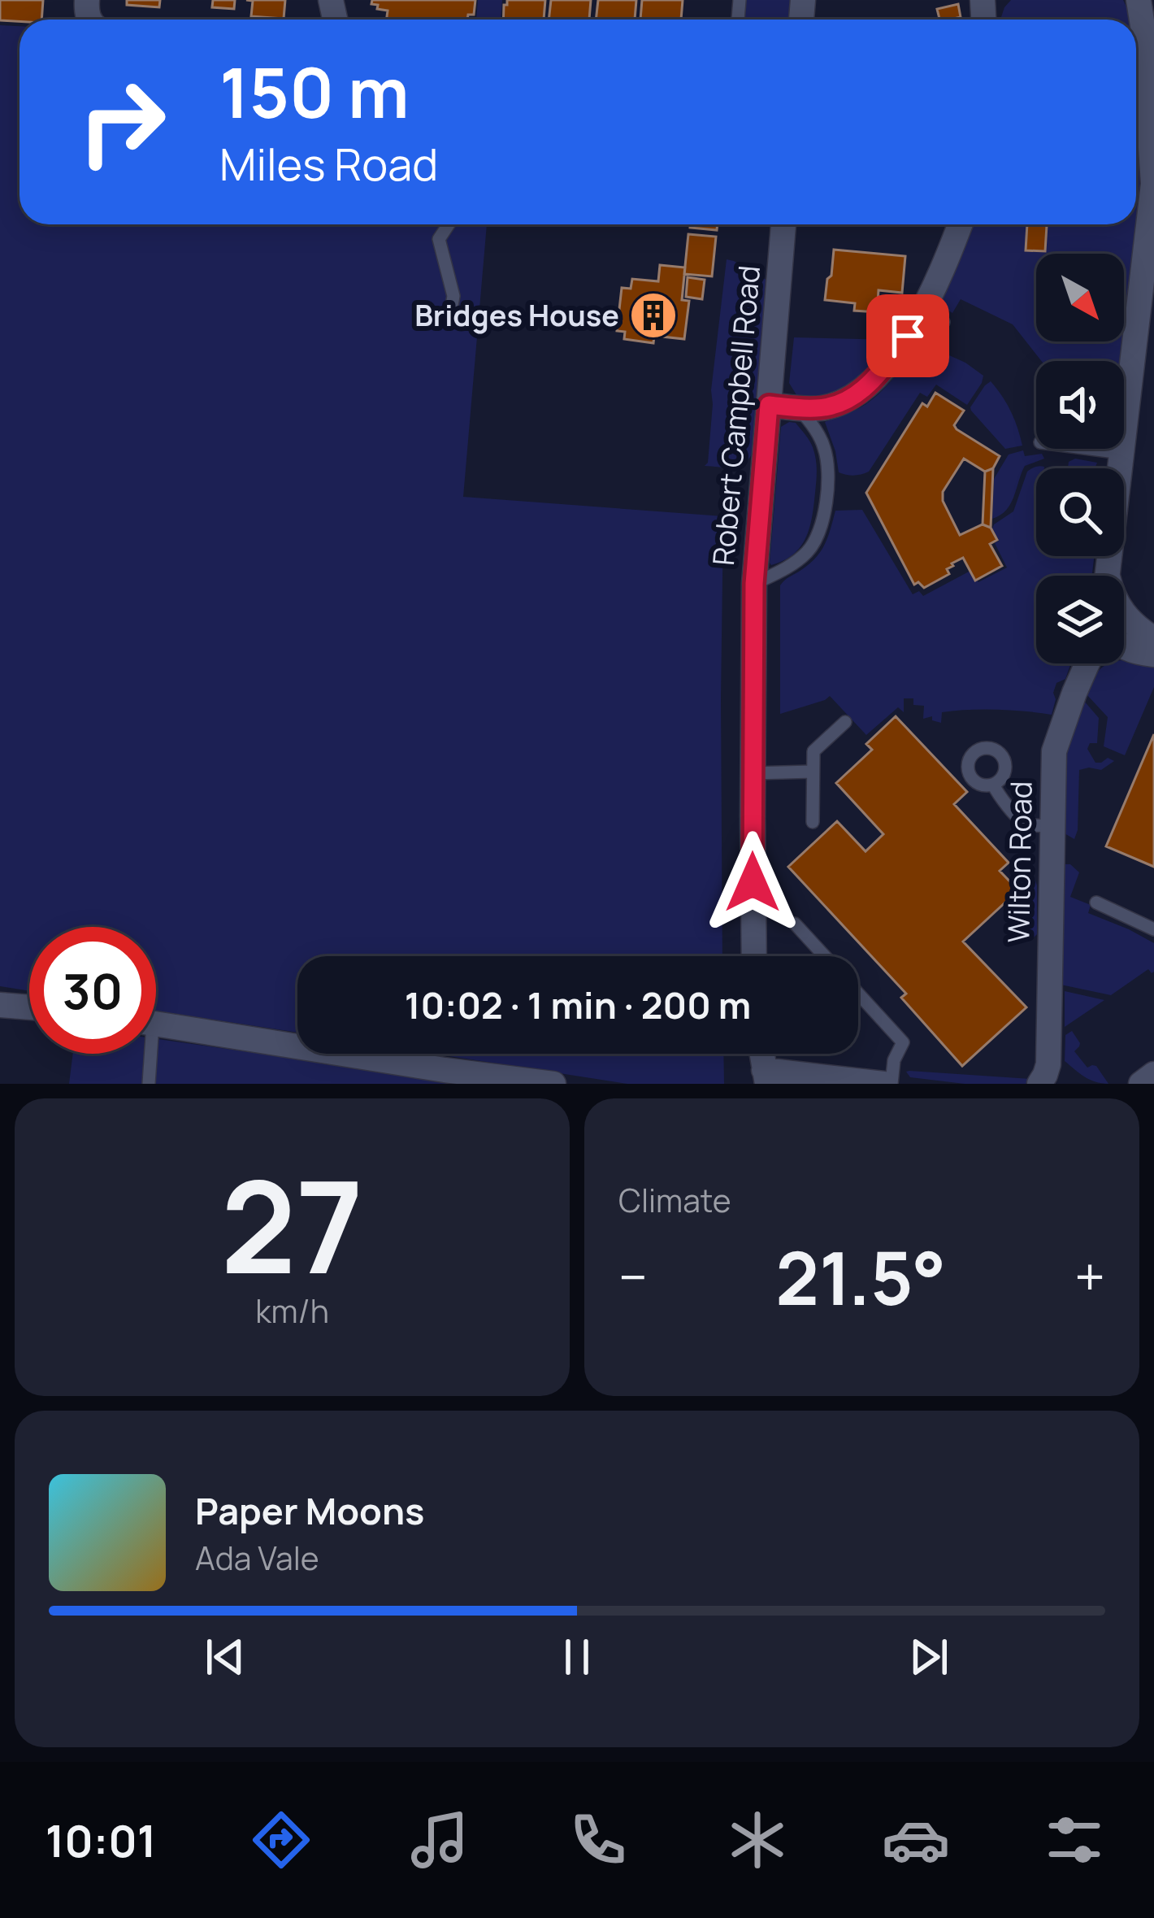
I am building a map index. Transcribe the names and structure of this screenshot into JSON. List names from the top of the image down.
{
  "streets": {
    "street": ["Robert Campbell Road", "Wilton Road"]
  },
  "places": {
    "building": ["Bridges House"]
  },
  "north": "bottom right",
  "page": {
    "turn": ["150 m", "Miles Road"],
    "limit": "30",
    "trip": "10:02 · 1 min · 200 m",
    "tile": [
      ["27", "km/h"],
      "Climate"
    ],
    "heat": ["−", "21.5°", "+"],
    "song": ["Paper Moons", "Ada Vale"],
    "tabs": "10:01"
  }
}
